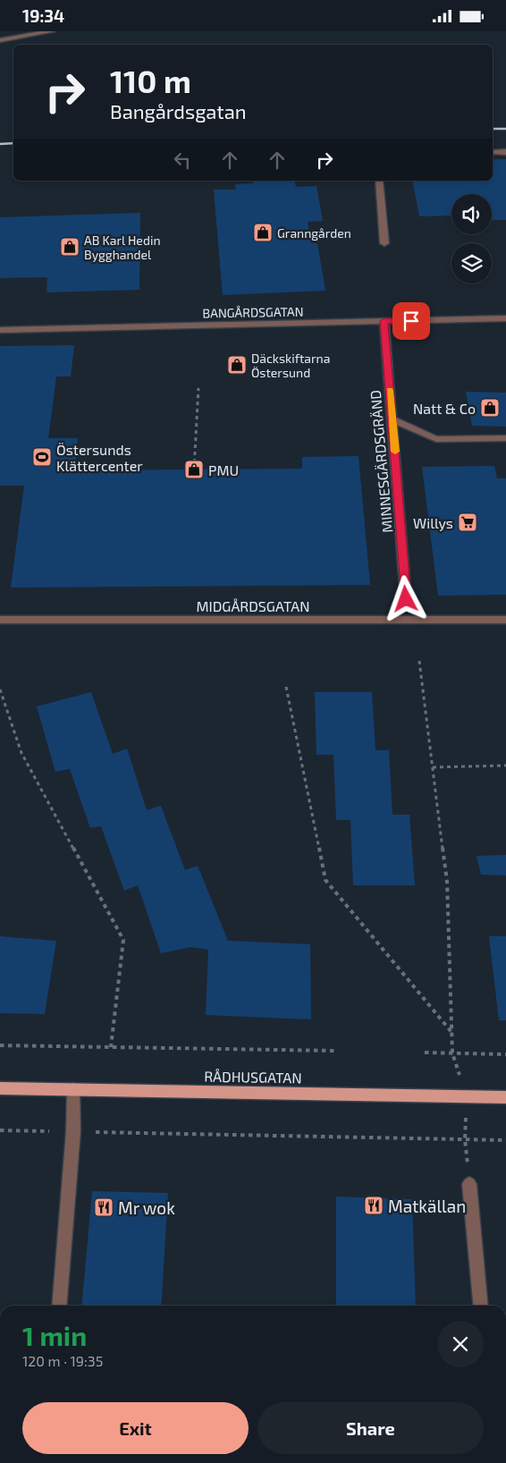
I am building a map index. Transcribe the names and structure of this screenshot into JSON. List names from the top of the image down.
{
  "streets": {
    "main road": ["RÅDHUSGATAN"],
    "street": ["BANGÅRDSGATAN", "MINNESGÄRDSGRÄND", "MIDGÅRDSGATAN"]
  },
  "crossings": [
    ["BANGÅRDSGATAN", "MINNESGÄRDSGRÄND"]
  ],
  "places": {
    "shop": [
      "Granngården",
      "AB Karl Hedin Bygghandel",
      "Däckskiftarna Östersund",
      "Natt & Co",
      "PMU"
    ],
    "sports": ["Östersunds Klättercenter"],
    "supermarket": ["Willys"],
    "restaurant": ["Matkällan", "Mr wok"]
  },
  "page": {
    "status": "19:34",
    "turn": ["110 m", "Bangårdsgatan"],
    "heading": ["1 min", "120 m · 19:35"],
    "buttons": ["Exit", "Share"]
  }
}
